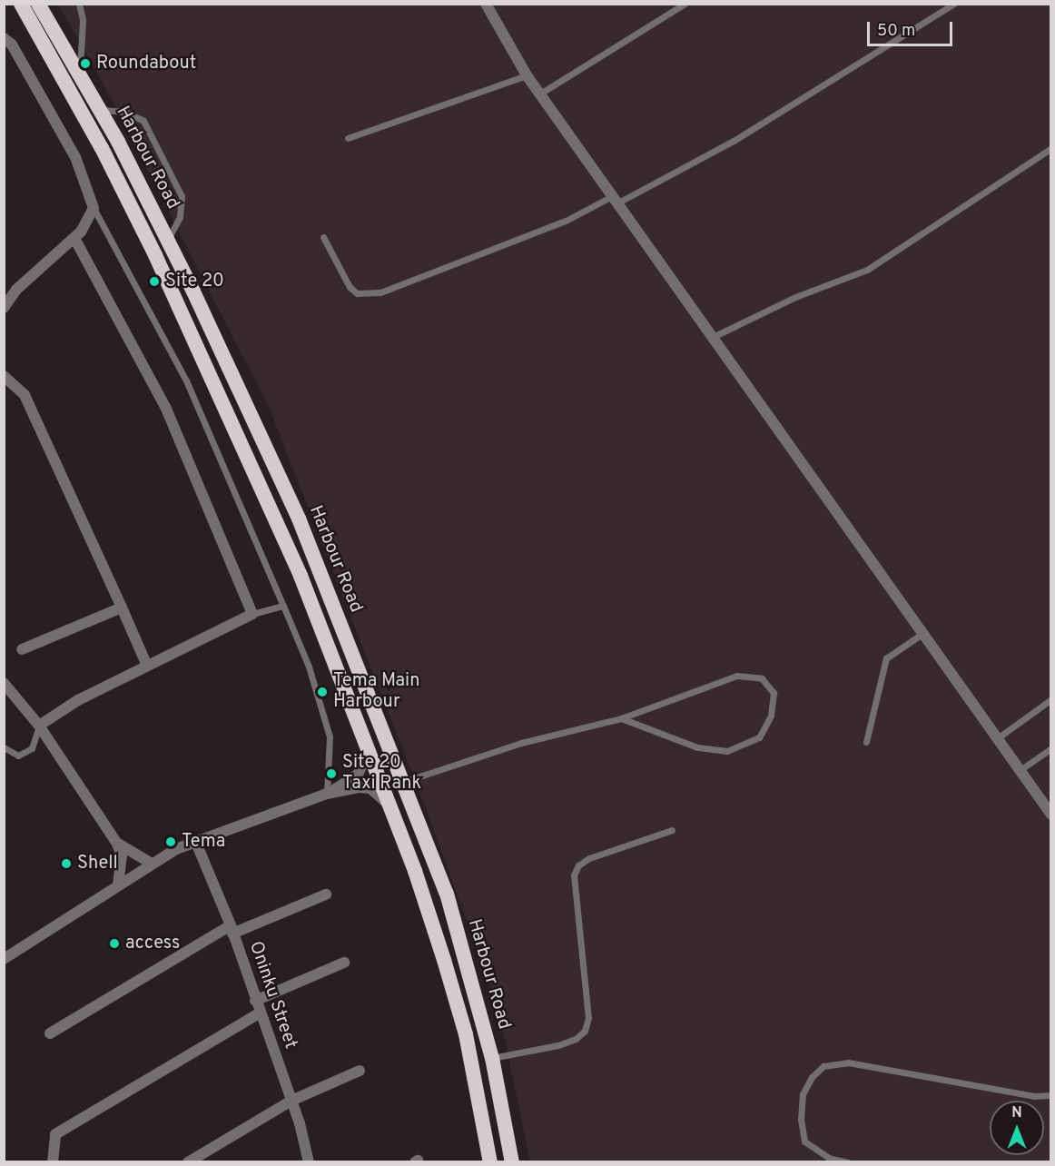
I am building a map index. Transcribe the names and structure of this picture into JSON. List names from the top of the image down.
{
  "streets": {
    "highway": ["Harbour Road"],
    "street": ["Oninku Street"]
  },
  "places": [
    "Roundabout",
    "Site 20",
    "Tema Main Harbour",
    "Site 20 Taxi Rank",
    "Tema",
    "Shell",
    "access"
  ],
  "scale_bar": "50 m",
  "north": "top"
}
